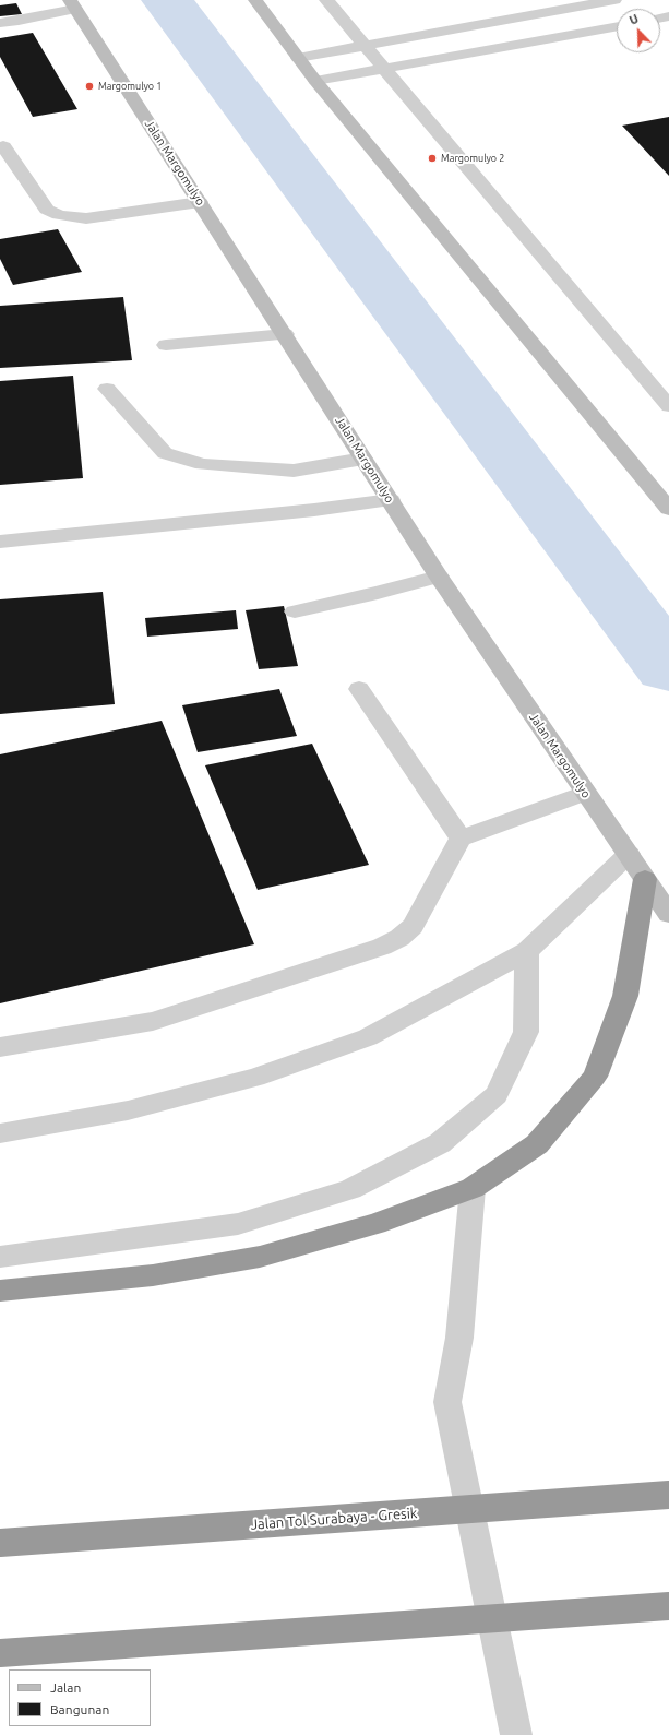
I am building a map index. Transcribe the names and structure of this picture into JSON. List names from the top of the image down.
{
  "streets": {
    "highway": ["Jalan Tol Surabaya - Gresik"],
    "main road": ["Jalan Margomulyo"]
  },
  "places": ["Margomulyo 1", "Margomulyo 2"],
  "legend": ["Jalan", "Bangunan"],
  "north": "top left"
}
